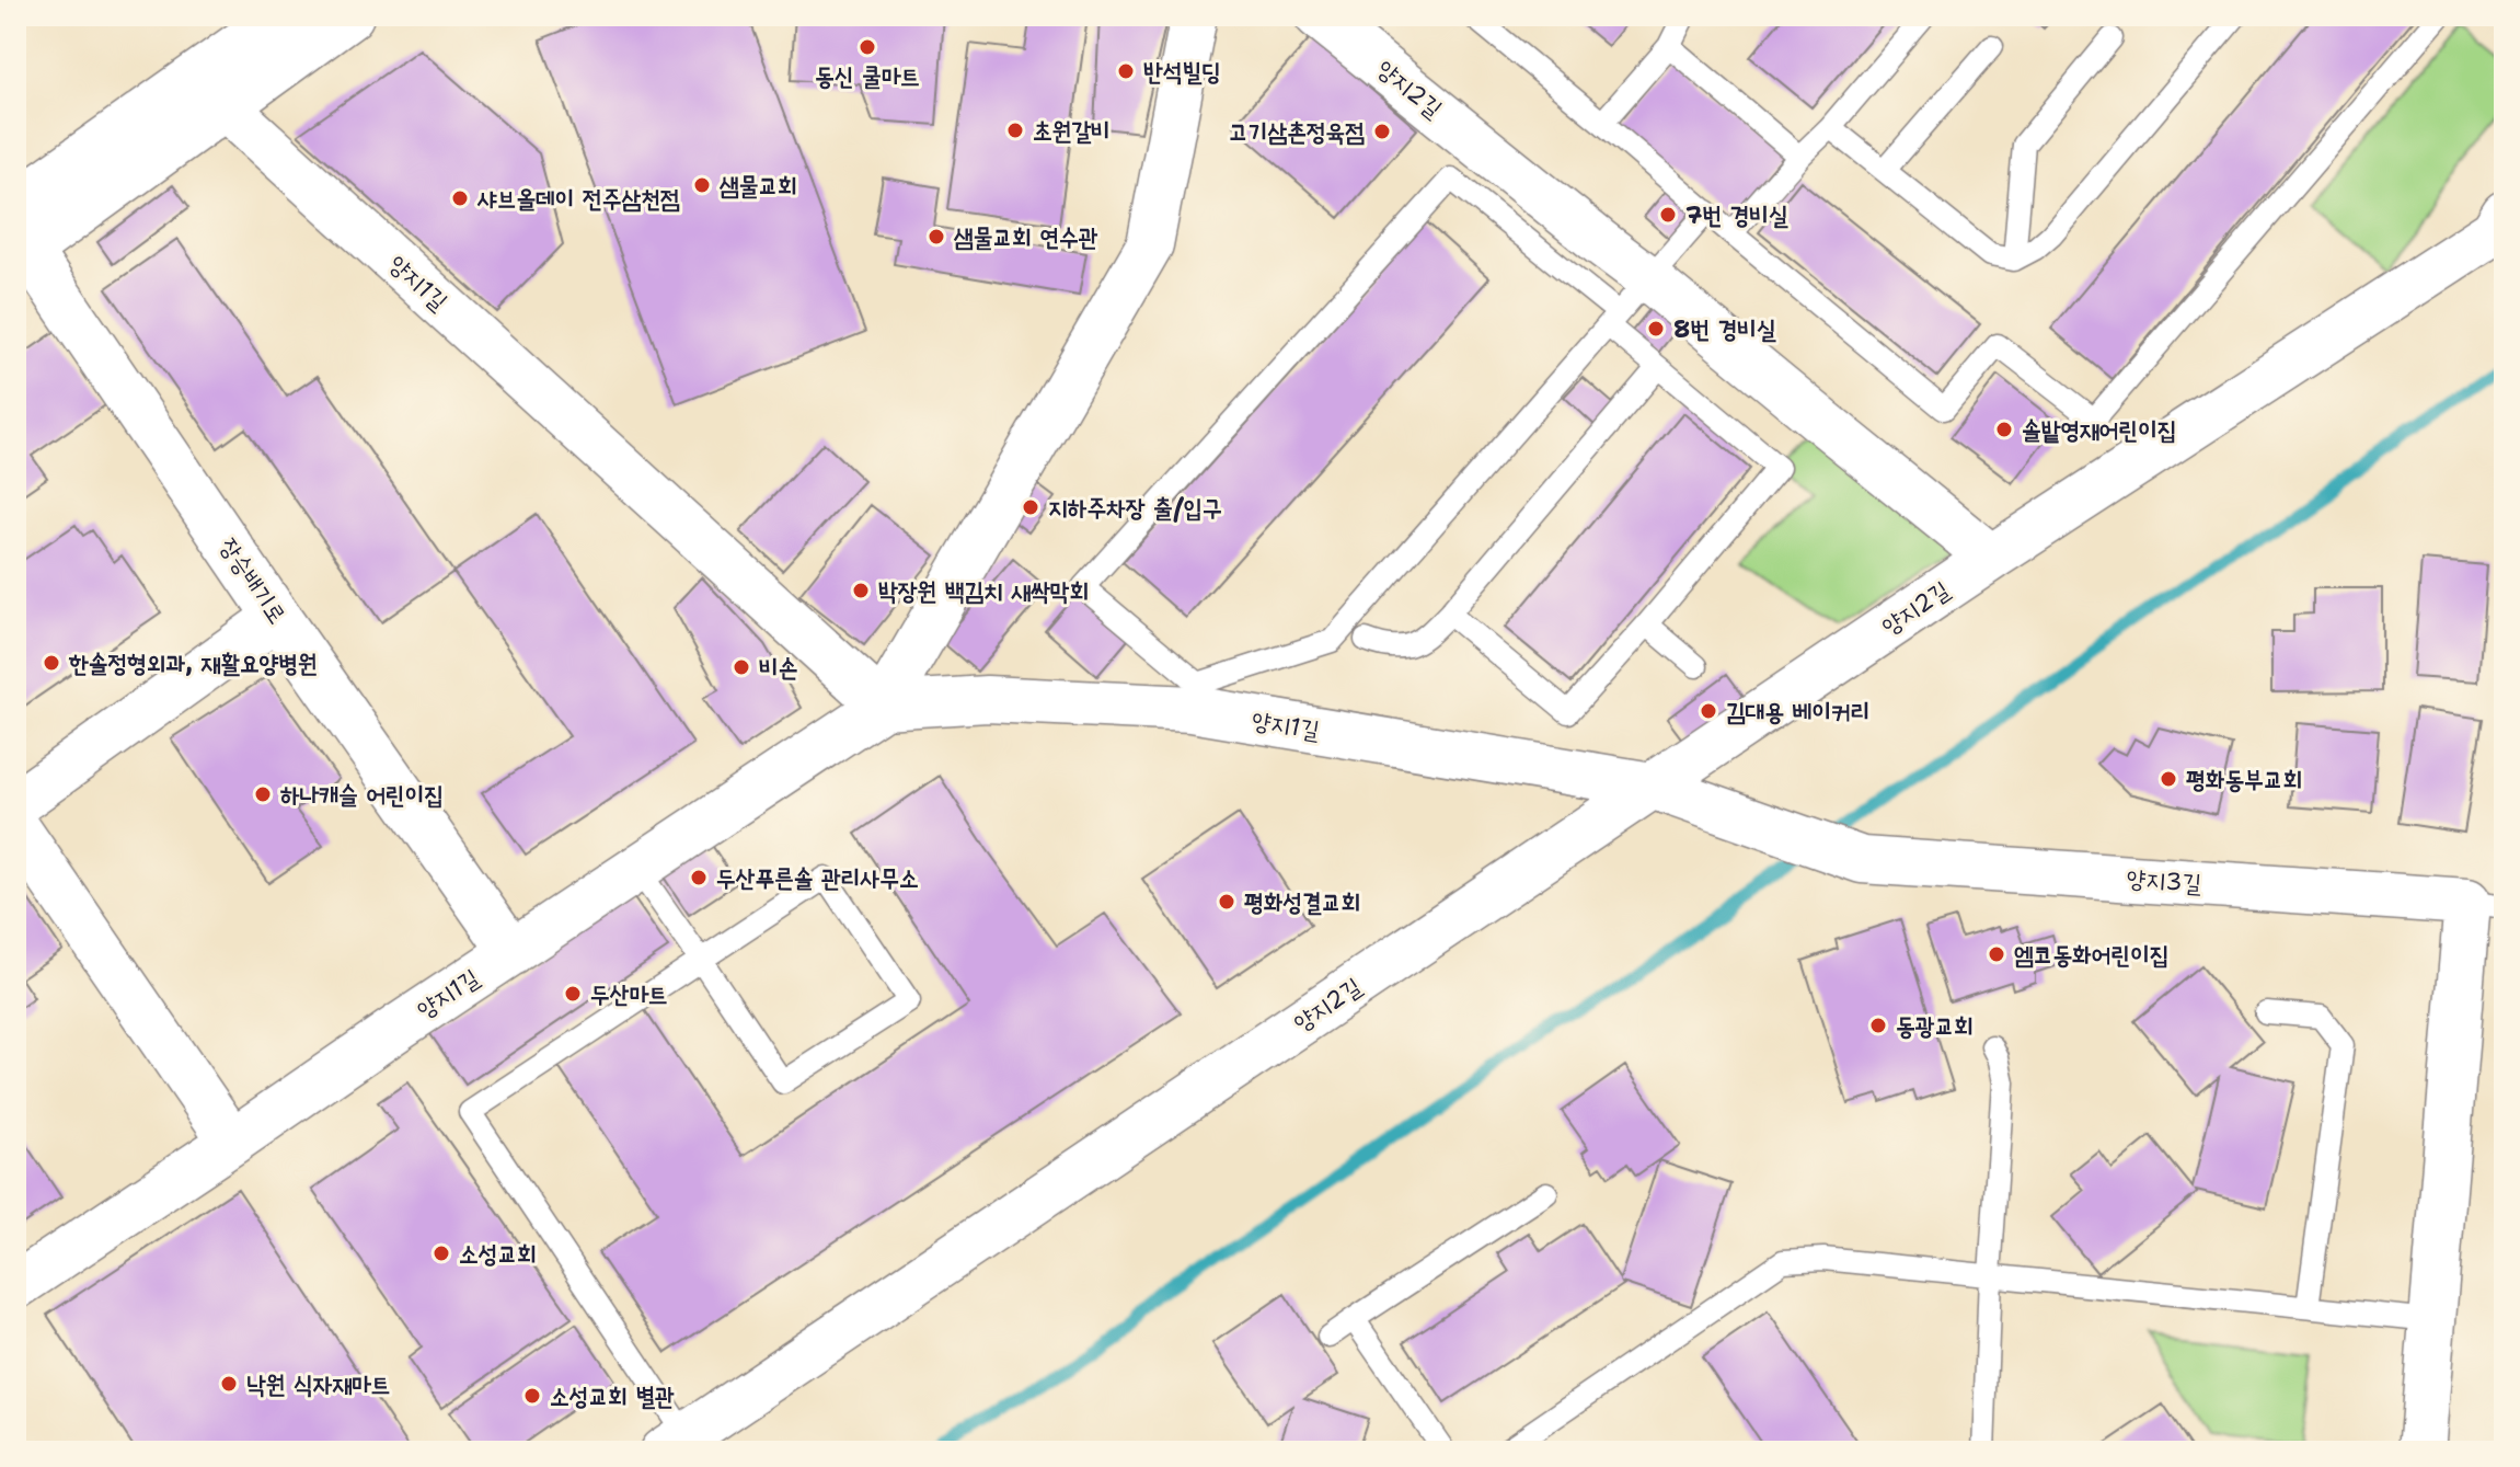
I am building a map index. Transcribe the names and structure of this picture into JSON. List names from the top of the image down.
{
  "streets": {
    "street": [
      "양지2길",
      "양지1길",
      "장승배기로",
      "양지3길"
    ]
  },
  "crossings": [
    ["양지2길", "양지1길"],
    ["양지1길", "장승배기로"],
    ["양지1길", "양지3길"]
  ],
  "places": [
    "동신 쿨마트",
    "반석빌딩",
    "초원갈비",
    "고기삼촌정육점",
    "샘물교회",
    "샤브올데이 전주삼천점",
    "7번 경비실",
    "샘물교회 연수관",
    "8번 경비실",
    "솔밭영재어린이집",
    "지하주차장 출/입구",
    "박장원 백김치 새싹막회",
    "한솔정형외과, 재활요양병원",
    "비손",
    "김대용 베이커리",
    "평화동부교회",
    "하나캐슬 어린이집",
    "두산푸른솔 관리사무소",
    "평화성결교회",
    "엠코동화어린이집",
    "두산마트",
    "동광교회",
    "소성교회",
    "낙원 식자재마트",
    "소성교회 별관"
  ]
}
